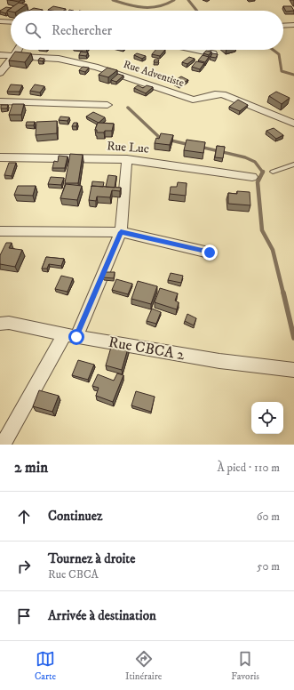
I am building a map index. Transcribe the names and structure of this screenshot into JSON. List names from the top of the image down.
{
  "streets": {
    "street": ["Rue Adventiste", "Rue Luc", "Rue CBCA 2"]
  },
  "page": {
    "search": "Rechercher",
    "heading": ["2 min", "À pied · 110 m"],
    "list": [
      ["Continuez", "60 m"],
      ["Tournez à droite", "Rue CBCA", "50 m"],
      "Arrivée à destination"
    ],
    "nav": ["Carte", "Itinéraire", "Favoris"]
  }
}
